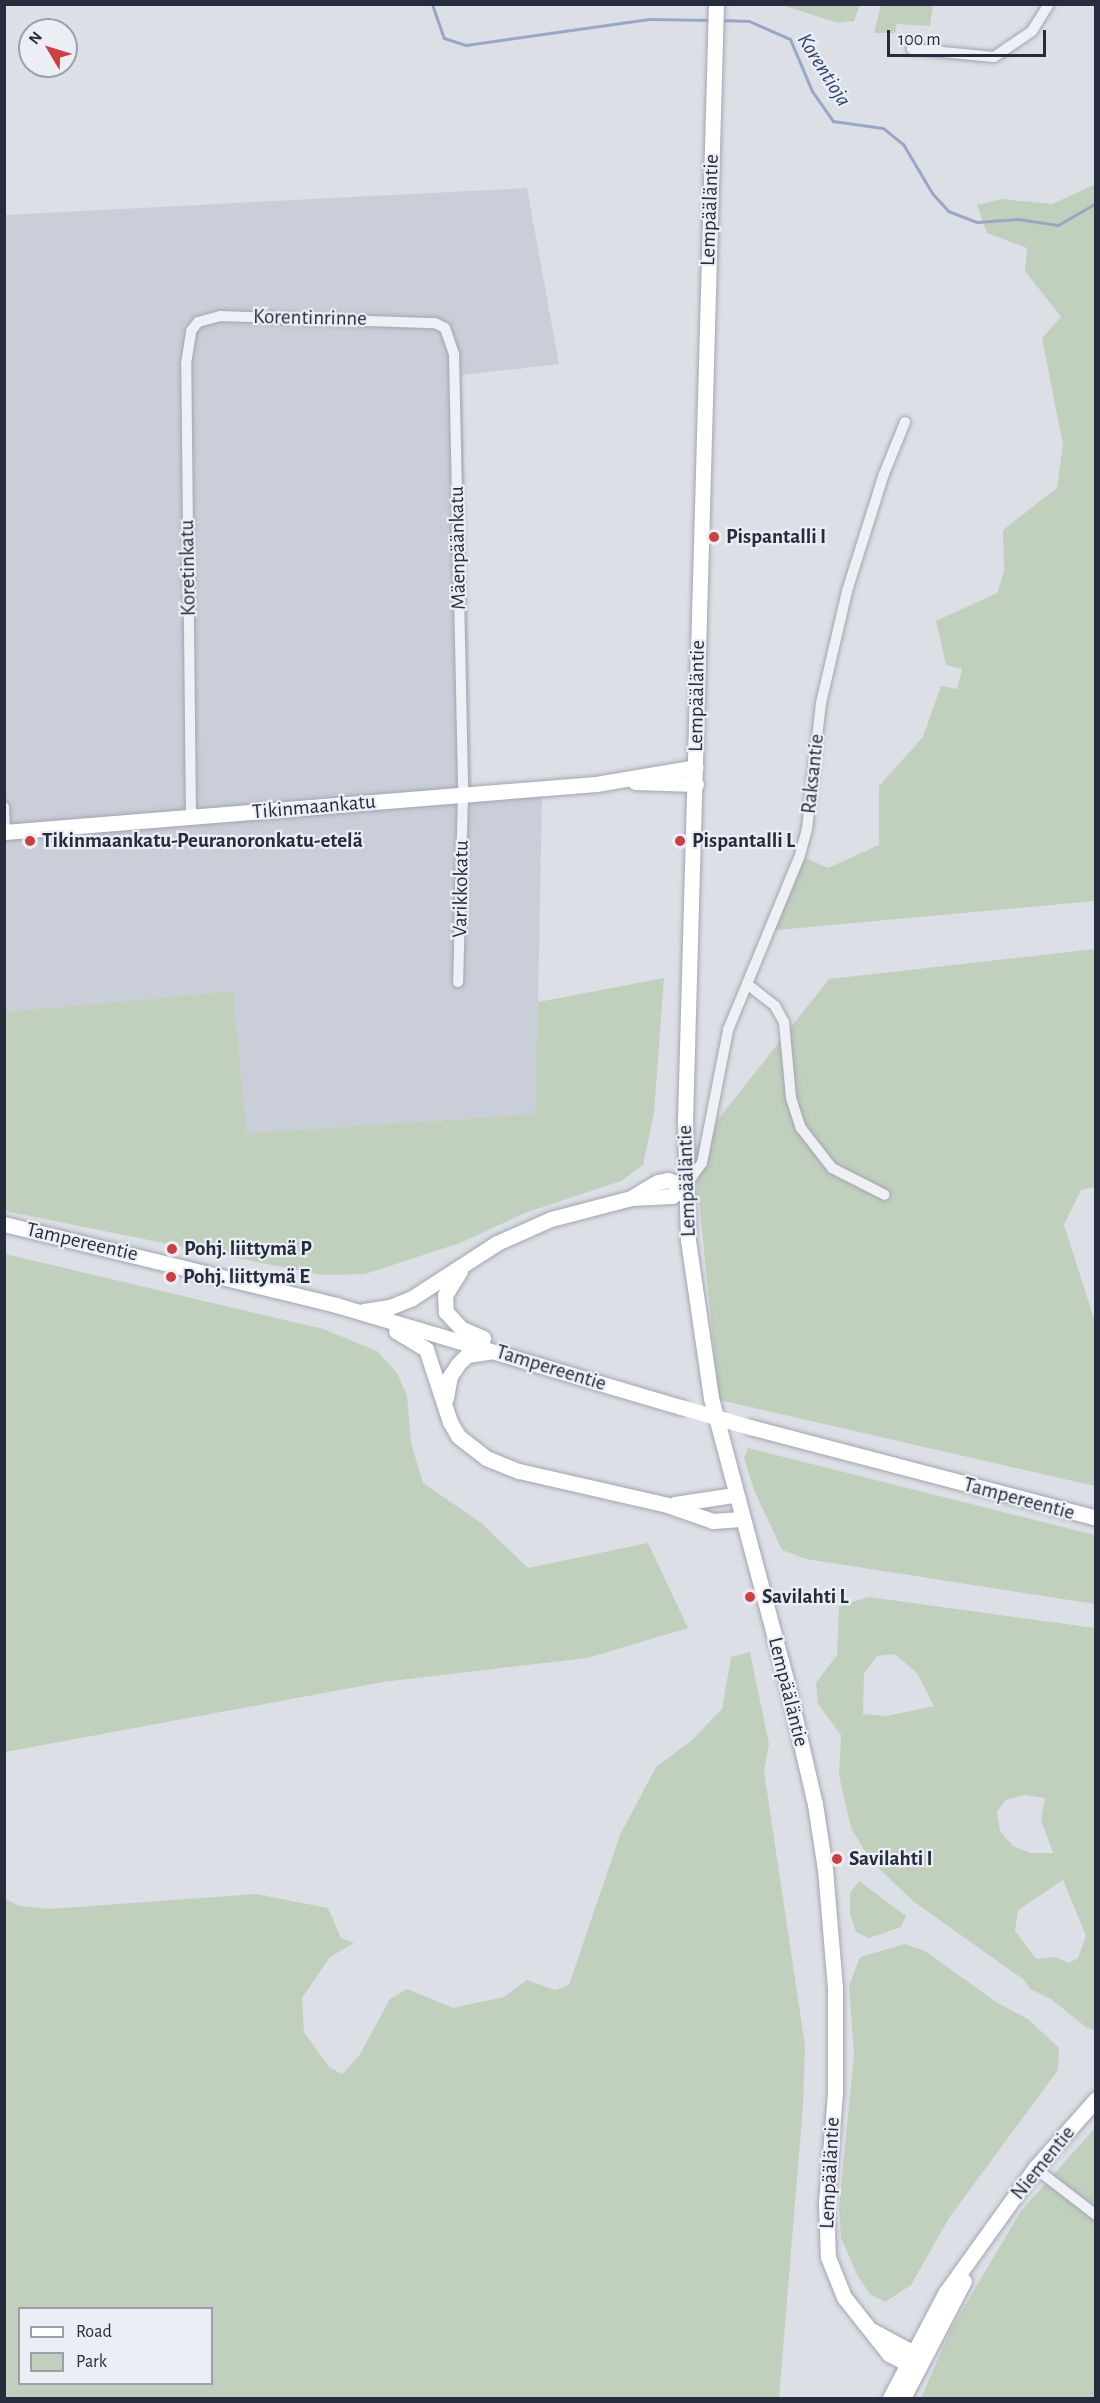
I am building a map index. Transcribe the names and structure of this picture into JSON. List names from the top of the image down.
{
  "streets": {
    "main road": [
      "Lempääläntie",
      "Tikinmaankatu",
      "Tampereentie",
      "Niementie"
    ],
    "street": [
      "Korentinrinne",
      "Mäenpäänkatu",
      "Koretinkatu",
      "Raksantie",
      "Varikkokatu"
    ]
  },
  "crossings": [
    ["Lempääläntie", "Raksantie"],
    ["Lempääläntie", "Tikinmaankatu"],
    ["Lempääläntie", "Niementie"],
    ["Korentinrinne", "Mäenpäänkatu"],
    ["Korentinrinne", "Koretinkatu"],
    ["Mäenpäänkatu", "Tikinmaankatu"],
    ["Mäenpäänkatu", "Varikkokatu"],
    ["Koretinkatu", "Tikinmaankatu"],
    ["Tikinmaankatu", "Varikkokatu"]
  ],
  "water": ["Korentioja"],
  "places": [
    "Pispantalli I",
    "Tikinmaankatu-Peuranoronkatu-etelä",
    "Pispantalli L",
    "Pohj. liittymä P",
    "Pohj. liittymä E",
    "Savilahti L",
    "Savilahti I"
  ],
  "legend": ["Road", "Park"],
  "scale_bar": "100 m",
  "north": "top left"
}
